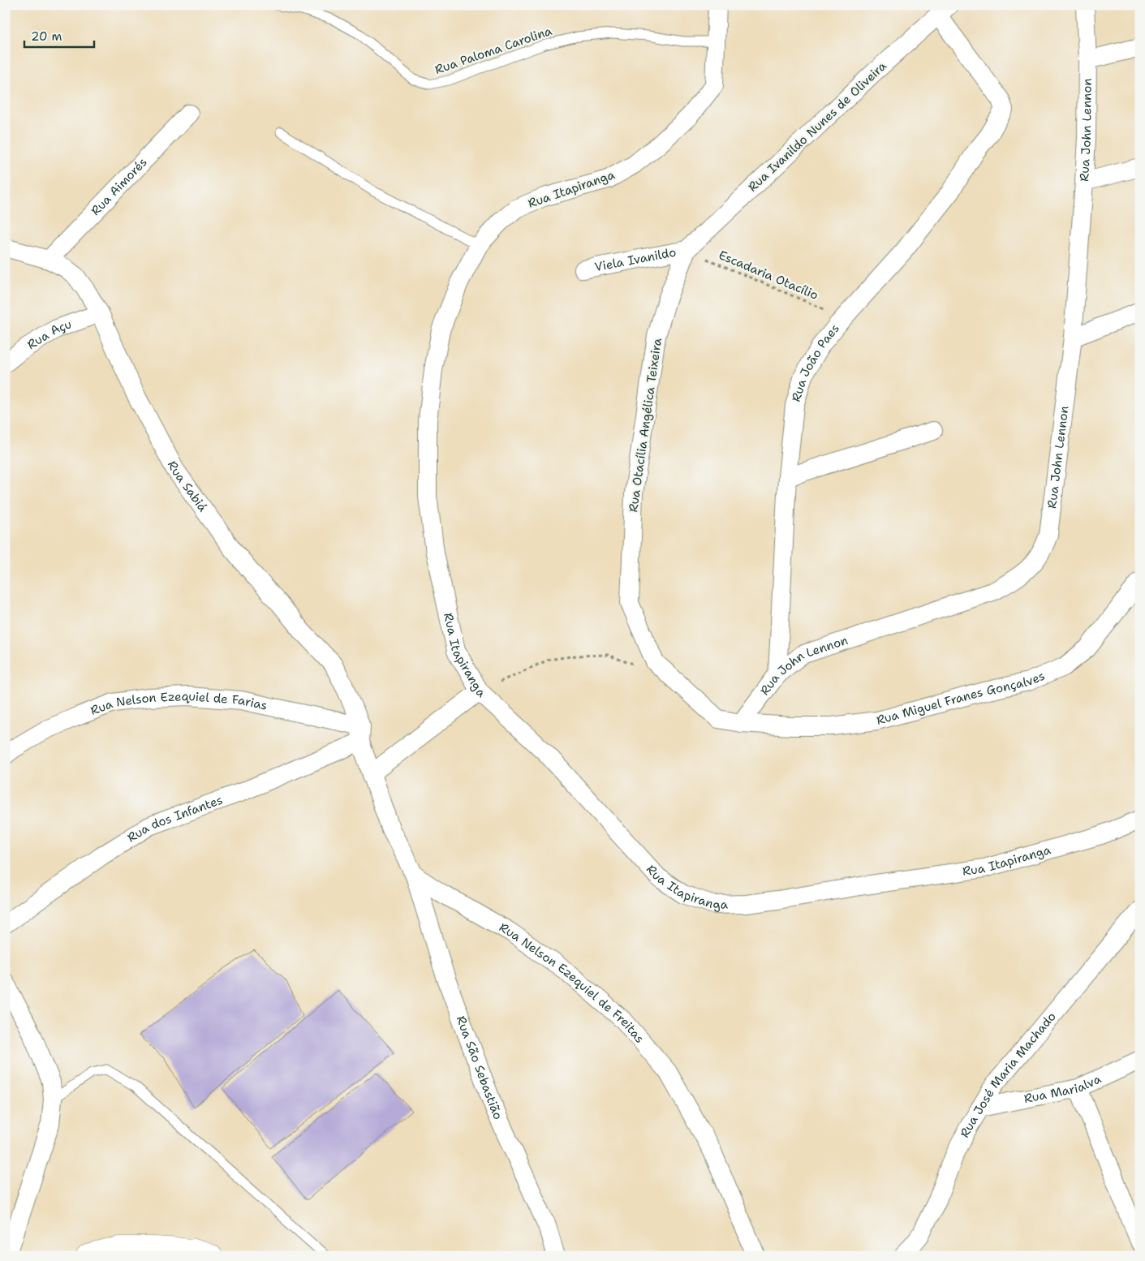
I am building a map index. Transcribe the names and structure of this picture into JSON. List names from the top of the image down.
{
  "streets": {
    "street": [
      "Rua Ivanildo Nunes de Oliveira",
      "Rua John Lennon",
      "Rua Aimorés",
      "Rua Itapiranga",
      "Viela Ivanildo",
      "Rua Açu",
      "Rua João Paes",
      "Rua Otacília Angélica Teixeira",
      "Rua Sabiá",
      "Rua Miguel Franes Gonçalves",
      "Rua Nelson Ezequiel de Farias",
      "Rua dos Infantes",
      "Rua Nelson Ezequiel de Freitas",
      "Rua São Sebastião",
      "Rua José Maria Machado",
      "Rua Marialva"
    ],
    "lane": ["Rua Paloma Carolina"],
    "path": ["Escadaria Otacílio"]
  },
  "crossings": [
    ["Rua Paloma Carolina", "Rua Itapiranga"],
    ["Rua Ivanildo Nunes de Oliveira", "Viela Ivanildo"],
    ["Rua Ivanildo Nunes de Oliveira", "Escadaria Otacílio"],
    ["Rua Ivanildo Nunes de Oliveira", "Rua João Paes"],
    ["Rua Ivanildo Nunes de Oliveira", "Rua Otacília Angélica Teixeira"],
    ["Rua John Lennon", "Rua João Paes"],
    ["Rua John Lennon", "Rua Otacília Angélica Teixeira"],
    ["Rua John Lennon", "Rua Miguel Franes Gonçalves"],
    ["Rua Aimorés", "Rua Sabiá"],
    ["Viela Ivanildo", "Escadaria Otacílio"],
    ["Viela Ivanildo", "Rua Otacília Angélica Teixeira"],
    ["Escadaria Otacílio", "Rua João Paes"],
    ["Escadaria Otacílio", "Rua Otacília Angélica Teixeira"],
    ["Rua Açu", "Rua Sabiá"],
    ["Rua Otacília Angélica Teixeira", "Rua Miguel Franes Gonçalves"],
    ["Rua Sabiá", "Rua Nelson Ezequiel de Farias"],
    ["Rua Sabiá", "Rua dos Infantes"],
    ["Rua Sabiá", "Rua Nelson Ezequiel de Freitas"],
    ["Rua Nelson Ezequiel de Farias", "Rua dos Infantes"],
    ["Rua Nelson Ezequiel de Farias", "Rua Nelson Ezequiel de Freitas"],
    ["Rua dos Infantes", "Rua Nelson Ezequiel de Freitas"],
    ["Rua Nelson Ezequiel de Freitas", "Rua São Sebastião"],
    ["Rua José Maria Machado", "Rua Marialva"]
  ],
  "scale_bar": "20 m"
}
